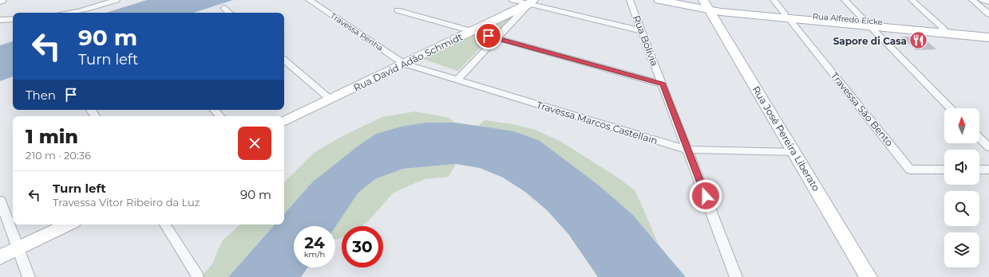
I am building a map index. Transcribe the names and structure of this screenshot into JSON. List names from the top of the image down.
{
  "streets": {
    "main road": ["Rua Alfredo Eicke", "Rua David Adão Schmidt", "Rua José Pereira Liberato"],
    "street": [
      "Travessa Penha",
      "Rua Bolívia",
      "Travessa São Bento",
      "Travessa Marcos Castellain"
    ]
  },
  "crossings": [
    ["Rua Alfredo Eicke", "Travessa São Bento"],
    ["Rua Alfredo Eicke", "Rua José Pereira Liberato"],
    ["Travessa Penha", "Rua David Adão Schmidt"],
    ["Travessa Penha", "Travessa Marcos Castellain"],
    ["Rua Bolívia", "Travessa Marcos Castellain"],
    ["Rua David Adão Schmidt", "Travessa Marcos Castellain"],
    ["Travessa Marcos Castellain", "Rua José Pereira Liberato"]
  ],
  "places": {
    "restaurant": ["Sapore di Casa"]
  },
  "north": "top",
  "page": {
    "turn": ["90 m", "Turn left"],
    "then": "Then",
    "heading": ["1 min", "210 m · 20:36"],
    "list": [
      {
        "name": "Turn left",
        "note": "Travessa Vítor Ribeiro da Luz",
        "value": "90 m"
      }
    ],
    "speed": "24 km/h",
    "limit": "30"
  }
}
